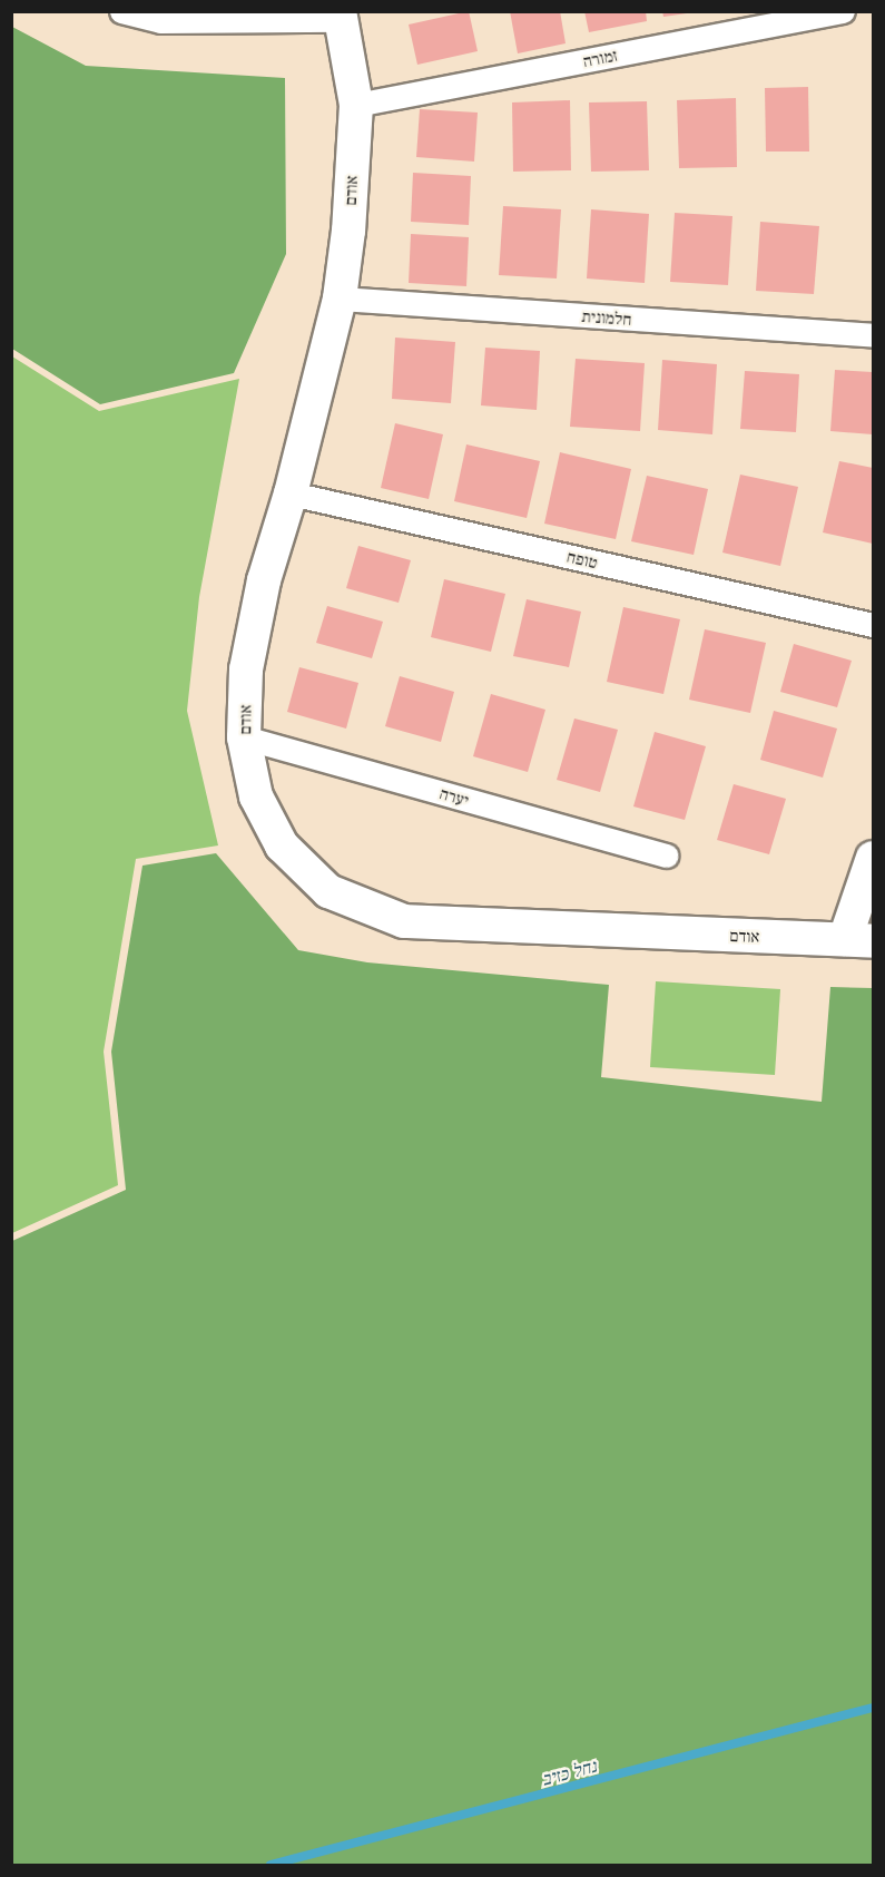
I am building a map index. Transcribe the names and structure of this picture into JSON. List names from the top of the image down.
{
  "streets": {
    "street": [
      "זמורה",
      "אודם",
      "חלמונית",
      "טופח",
      "יערה"
    ]
  },
  "crossings": [
    ["זמורה", "אודם"],
    ["אודם", "חלמונית"],
    ["אודם", "טופח"],
    ["אודם", "יערה"]
  ],
  "water": ["נחל כזיב"]
}
